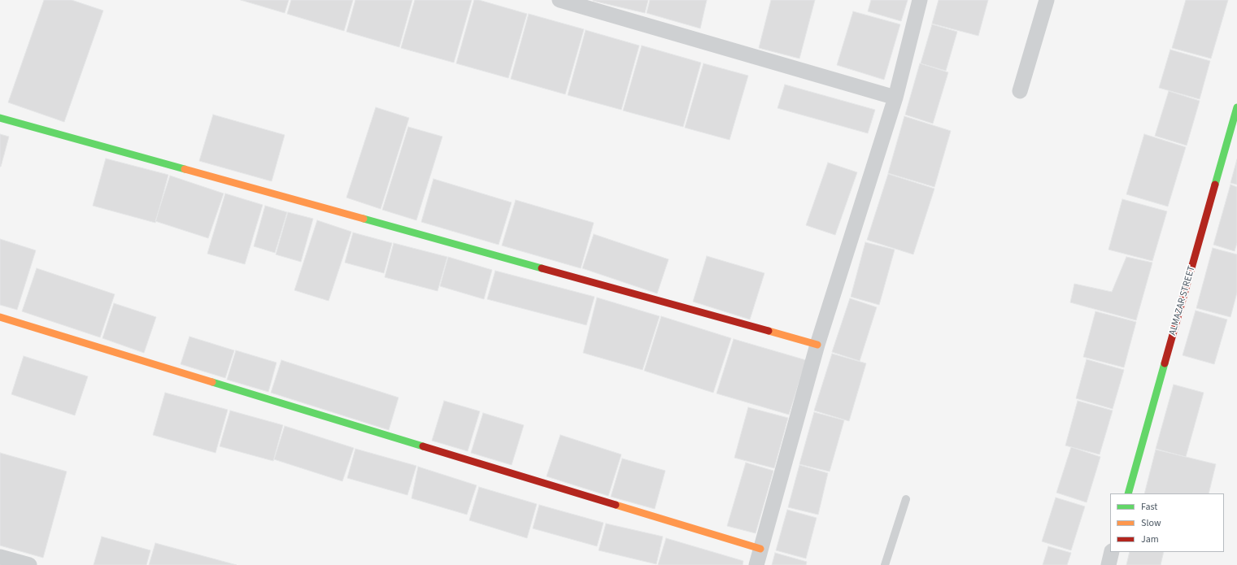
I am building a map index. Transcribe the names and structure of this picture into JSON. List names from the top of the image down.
{
  "streets": {
    "street": ["ALMAZAR STREET"]
  },
  "legend": ["Fast", "Slow", "Jam"]
}
